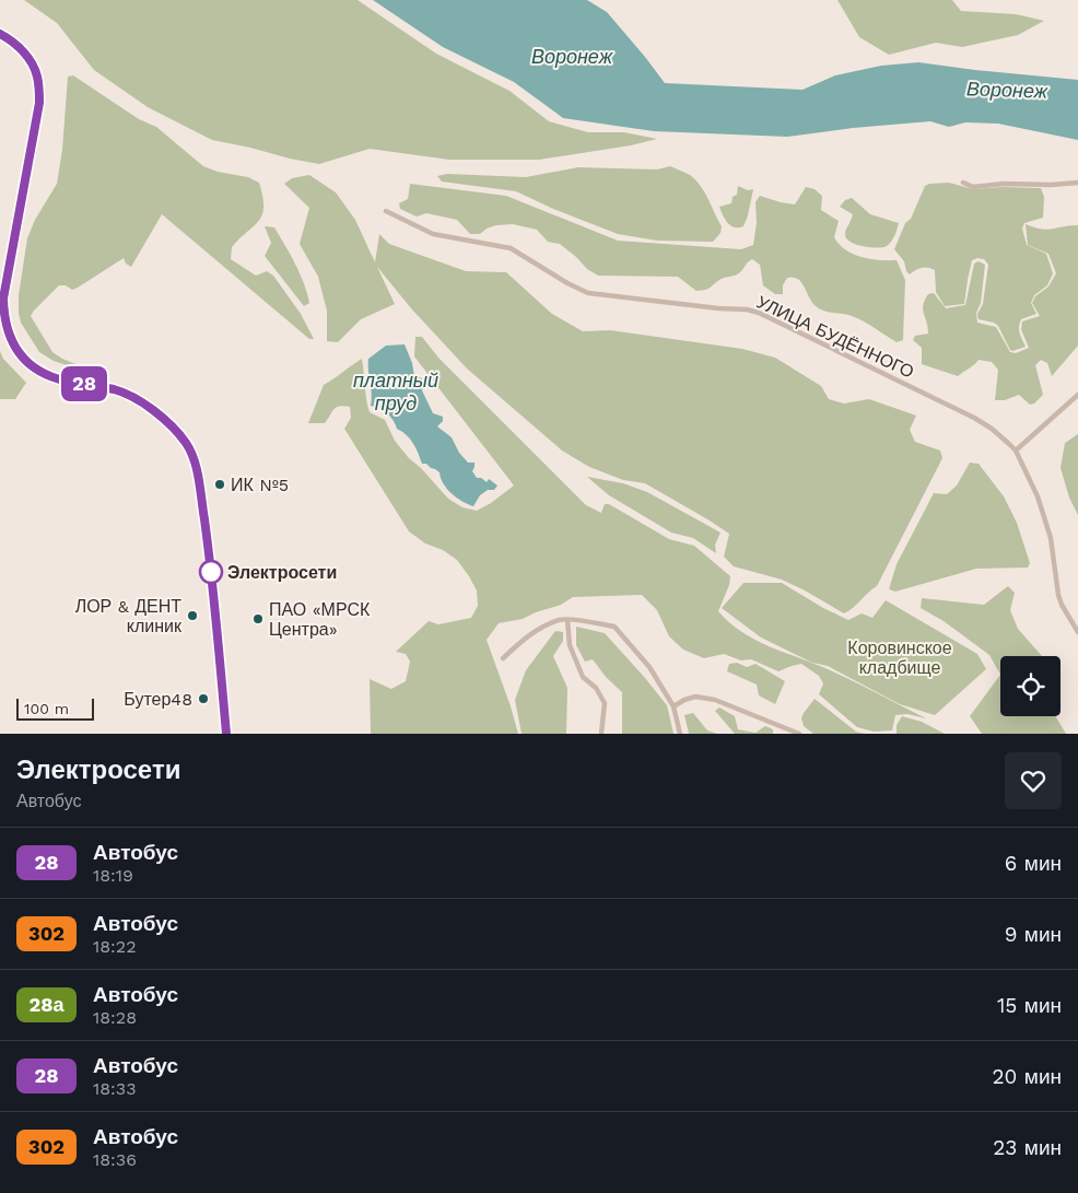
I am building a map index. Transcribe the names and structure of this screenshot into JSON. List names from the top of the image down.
{
  "streets": {
    "street": ["УЛИЦА БУДЁННОГО"]
  },
  "water": ["Воронеж", "платный пруд"],
  "parks": ["Коровинское кладбище"],
  "places": [
    "ИК №5",
    "Электросети",
    "ЛОР & ДЕНТ клиник",
    "ПАО «МРСК Центра»",
    "Бутер48"
  ],
  "lines": ["bus line 28"],
  "scale_bar": "100 m",
  "page": {
    "on_map": "28",
    "scale": "100 m",
    "heading": ["Электросети", "Автобус"],
    "list": [
      {
        "mark": "28",
        "name": "Автобус",
        "note": "18:19",
        "value": "6 мин"
      },
      {
        "mark": "302",
        "name": "Автобус",
        "note": "18:22",
        "value": "9 мин"
      },
      {
        "mark": "28а",
        "name": "Автобус",
        "note": "18:28",
        "value": "15 мин"
      },
      {
        "mark": "28",
        "name": "Автобус",
        "note": "18:33",
        "value": "20 мин"
      },
      {
        "mark": "302",
        "name": "Автобус",
        "note": "18:36",
        "value": "23 мин"
      }
    ]
  }
}
